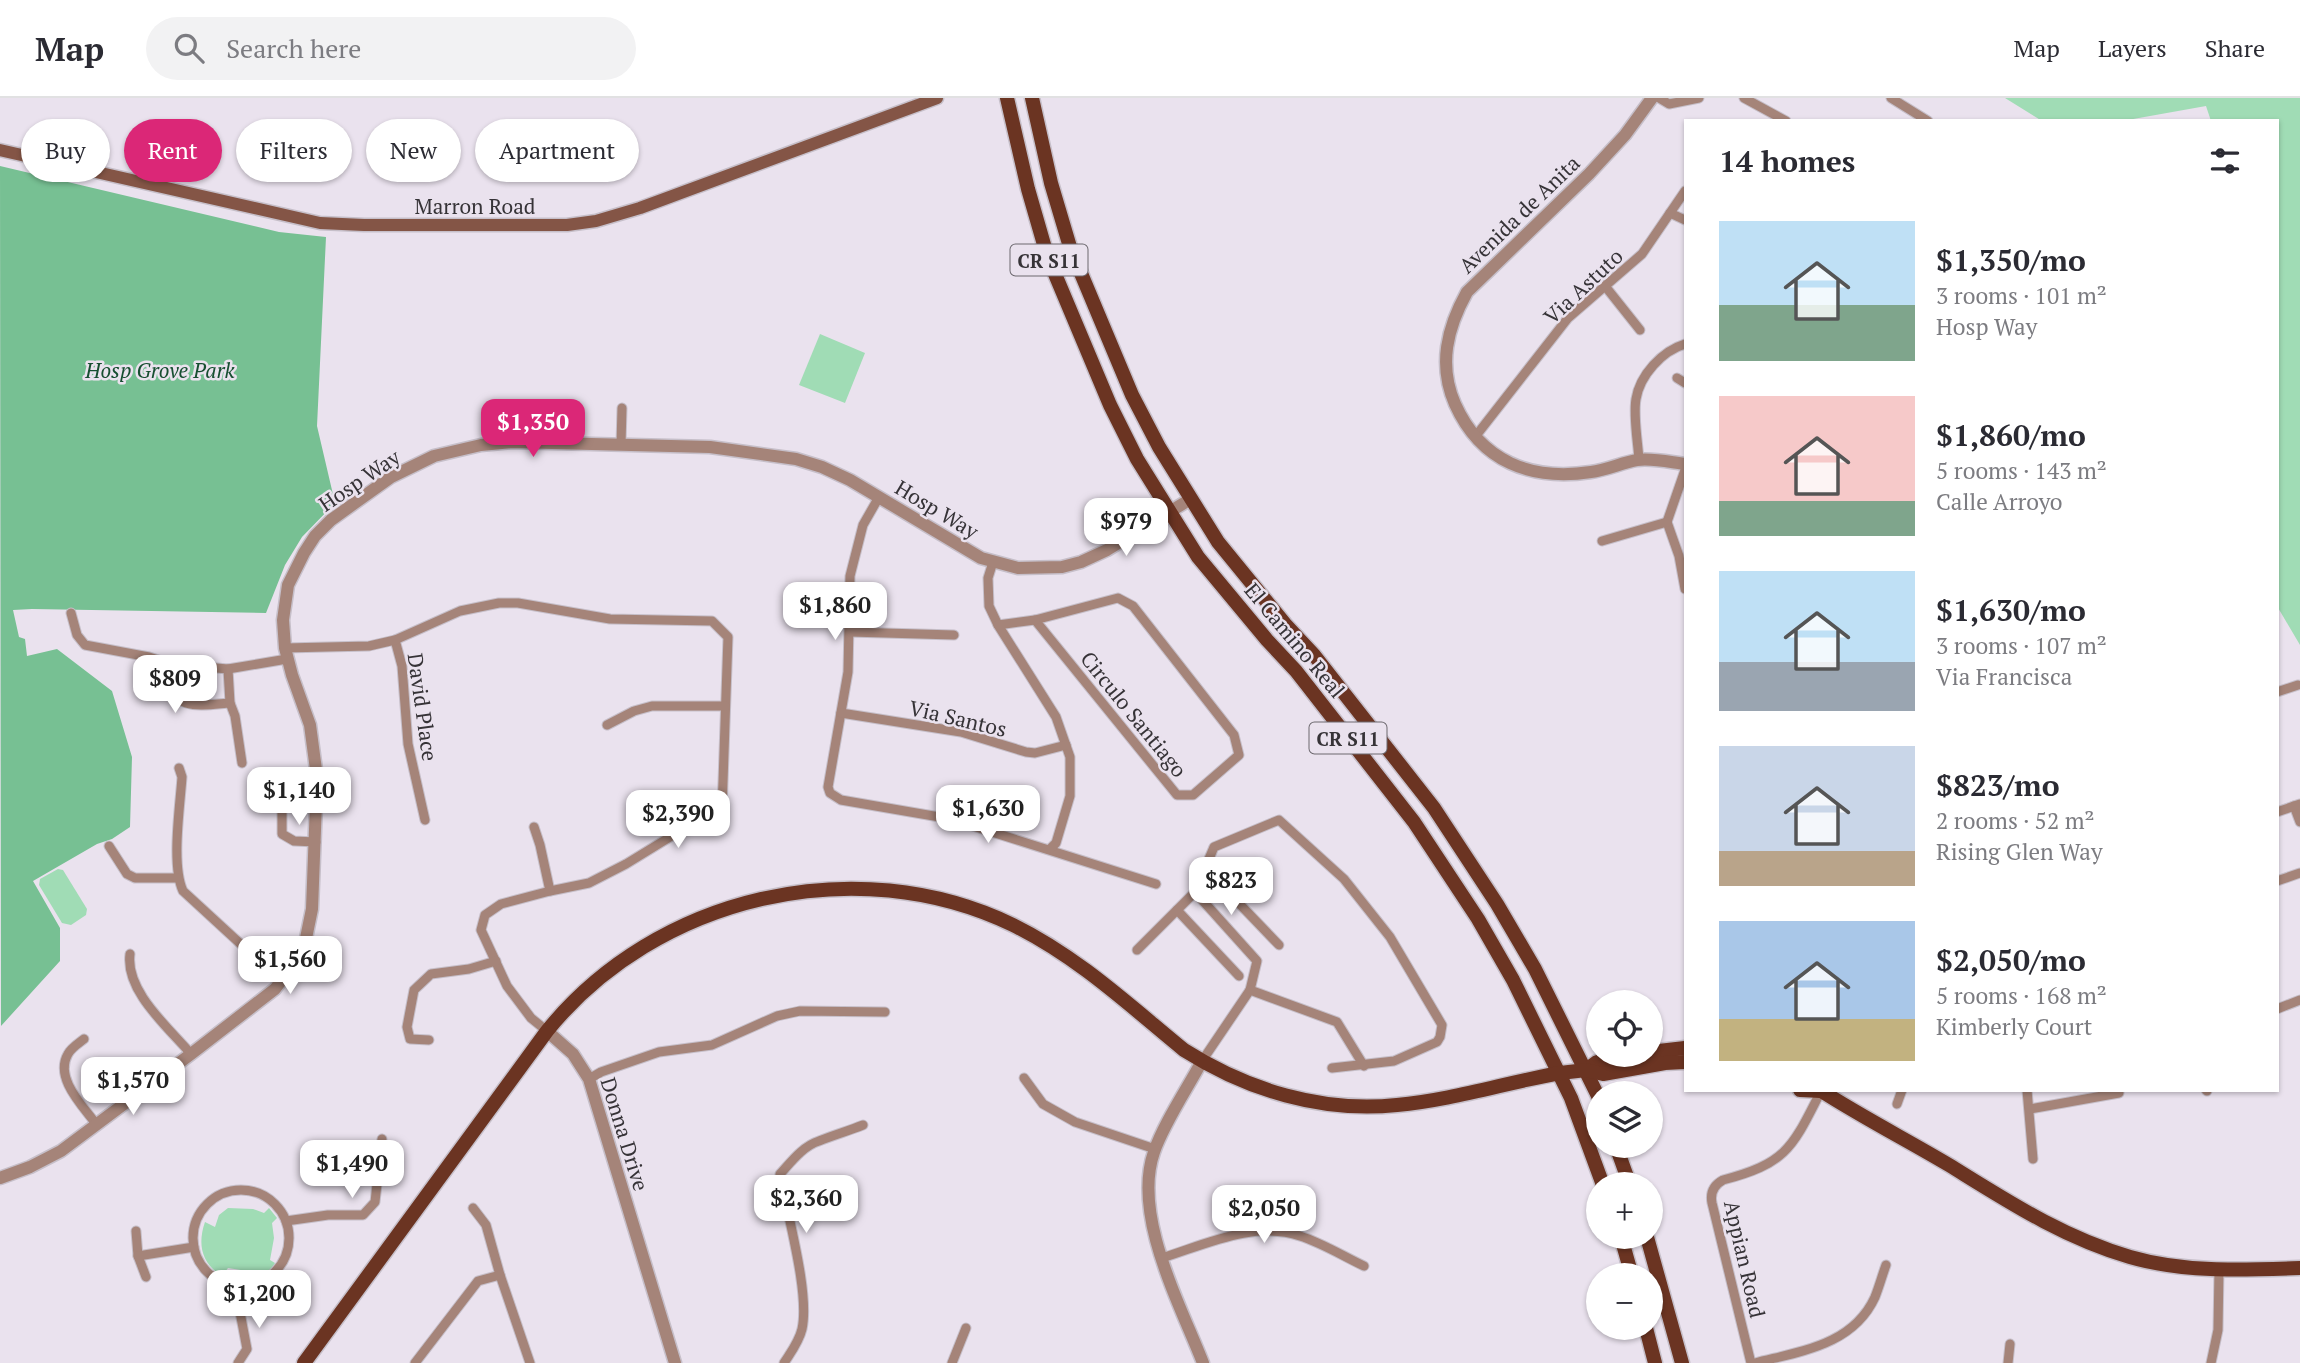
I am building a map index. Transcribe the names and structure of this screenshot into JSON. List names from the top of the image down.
{
  "streets": {
    "main road": ["Marron Road", "CR S11", "El Camino Real"],
    "street": [
      "Avenida de Anita",
      "Via Astuto",
      "Hosp Way",
      "David Place",
      "Circulo Santiago",
      "Via Santos",
      "Donna Drive",
      "Appian Road"
    ]
  },
  "crossings": [
    ["Avenida de Anita", "Via Astuto"],
    ["Hosp Way", "El Camino Real"]
  ],
  "parks": ["Hosp Grove Park"],
  "page": {
    "header": "Map",
    "search": "Search here",
    "nav": ["Map", "Layers", "Share"],
    "chip": [
      "Buy",
      "Rent",
      "Filters",
      "New",
      "Apartment"
    ],
    "heading": "14 homes",
    "list": [
      {
        "name": "$1,350/mo",
        "note": "3 rooms · 101 m² · Hosp Way"
      },
      {
        "name": "$1,860/mo",
        "note": "5 rooms · 143 m² · Calle Arroyo"
      },
      {
        "name": "$1,630/mo",
        "note": "3 rooms · 107 m² · Via Francisca"
      },
      {
        "name": "$823/mo",
        "note": "2 rooms · 52 m² · Rising Glen Way"
      },
      {
        "name": "$2,050/mo",
        "note": "5 rooms · 168 m² · Kimberly Court"
      }
    ],
    "price": [
      "$1,350",
      "$979",
      "$1,860",
      "$809",
      "$1,140",
      "$1,630",
      "$2,390",
      "$823",
      "$1,560",
      "$1,570",
      "$1,490",
      "$2,360",
      "$2,050",
      "$1,200"
    ],
    "map_buttons": ["+", "−"]
  }
}
